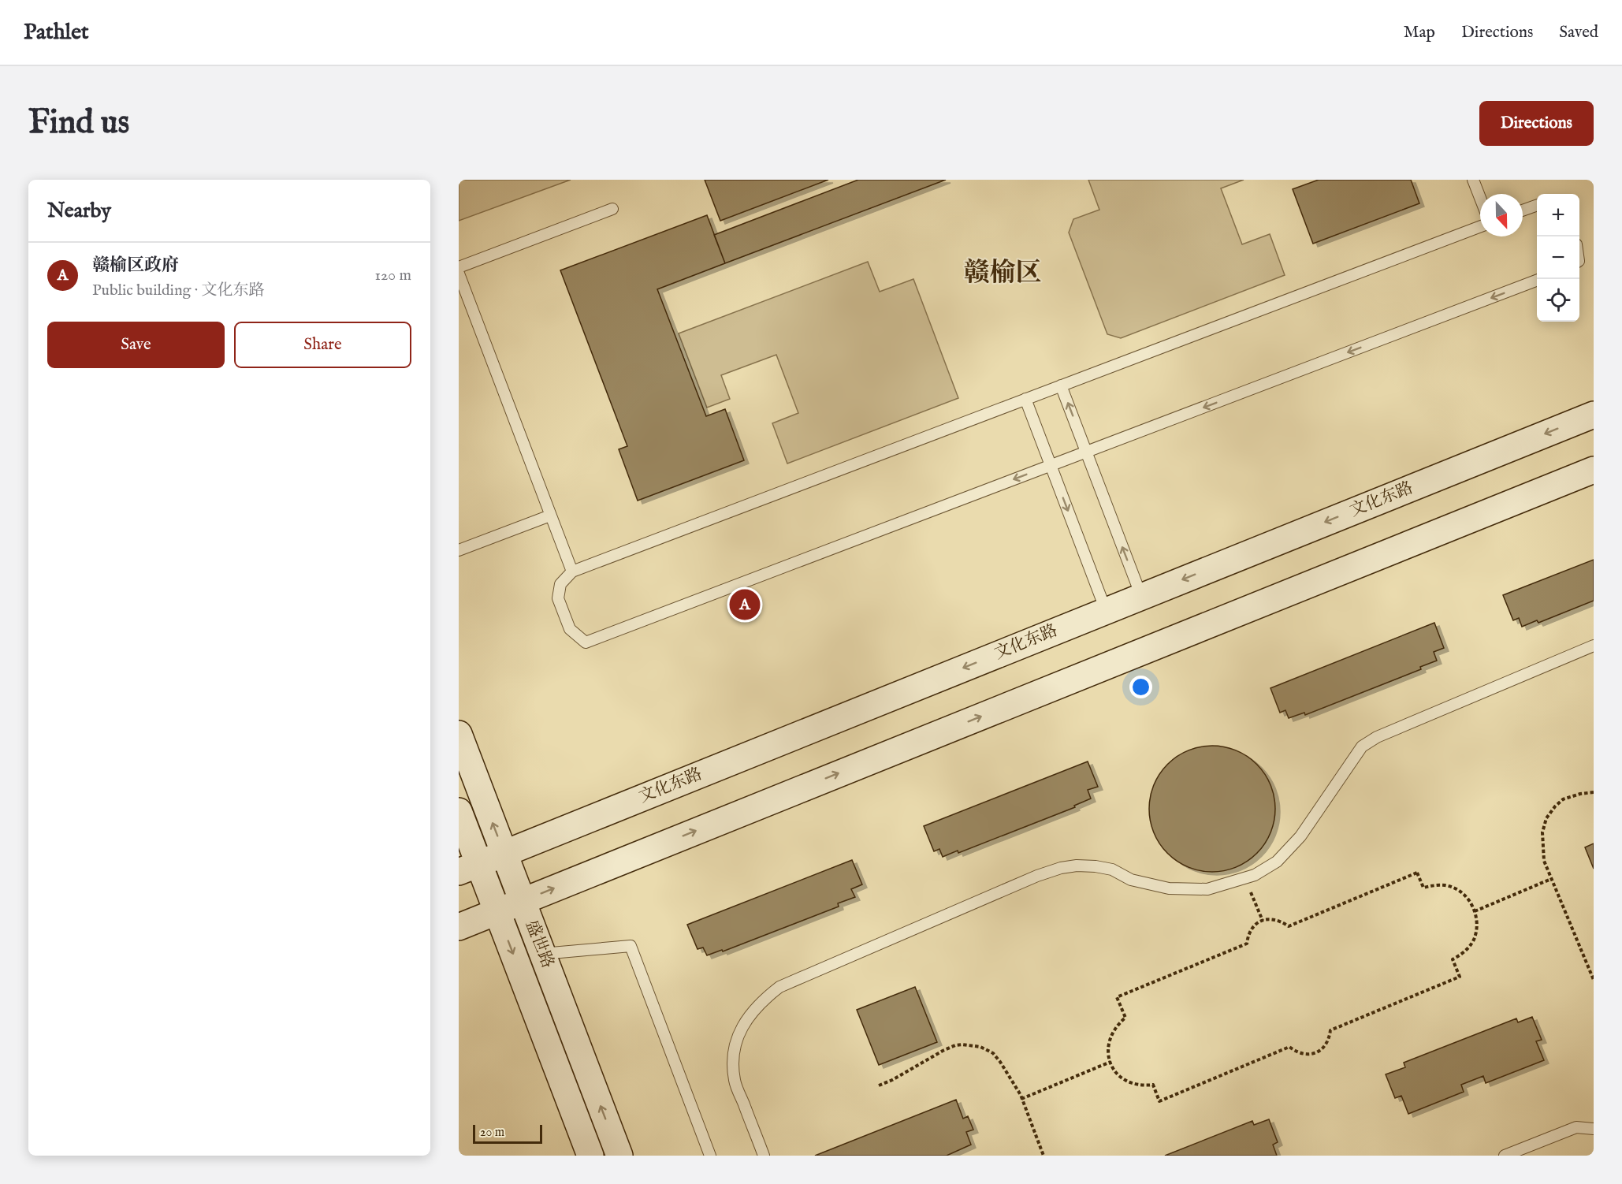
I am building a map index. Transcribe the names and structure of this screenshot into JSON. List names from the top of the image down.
{
  "streets": {
    "main road": ["文化东路", "盛世路"]
  },
  "crossings": [
    ["文化东路", "盛世路"]
  ],
  "districts": ["赣榆区"],
  "scale_bar": "20 m",
  "north": "bottom",
  "page": {
    "header": "Pathlet",
    "nav": ["Map", "Directions", "Saved"],
    "buttons": [
      "Directions",
      ["Save", "Share"]
    ],
    "title": "Find us",
    "heading": "Nearby",
    "map_buttons": ["+", "−"],
    "list": [
      {
        "mark": "A",
        "name": "赣榆区政府",
        "note": "Public building · 文化东路",
        "value": "120 m"
      }
    ],
    "pins": "A",
    "scale": "20 m"
  }
}
